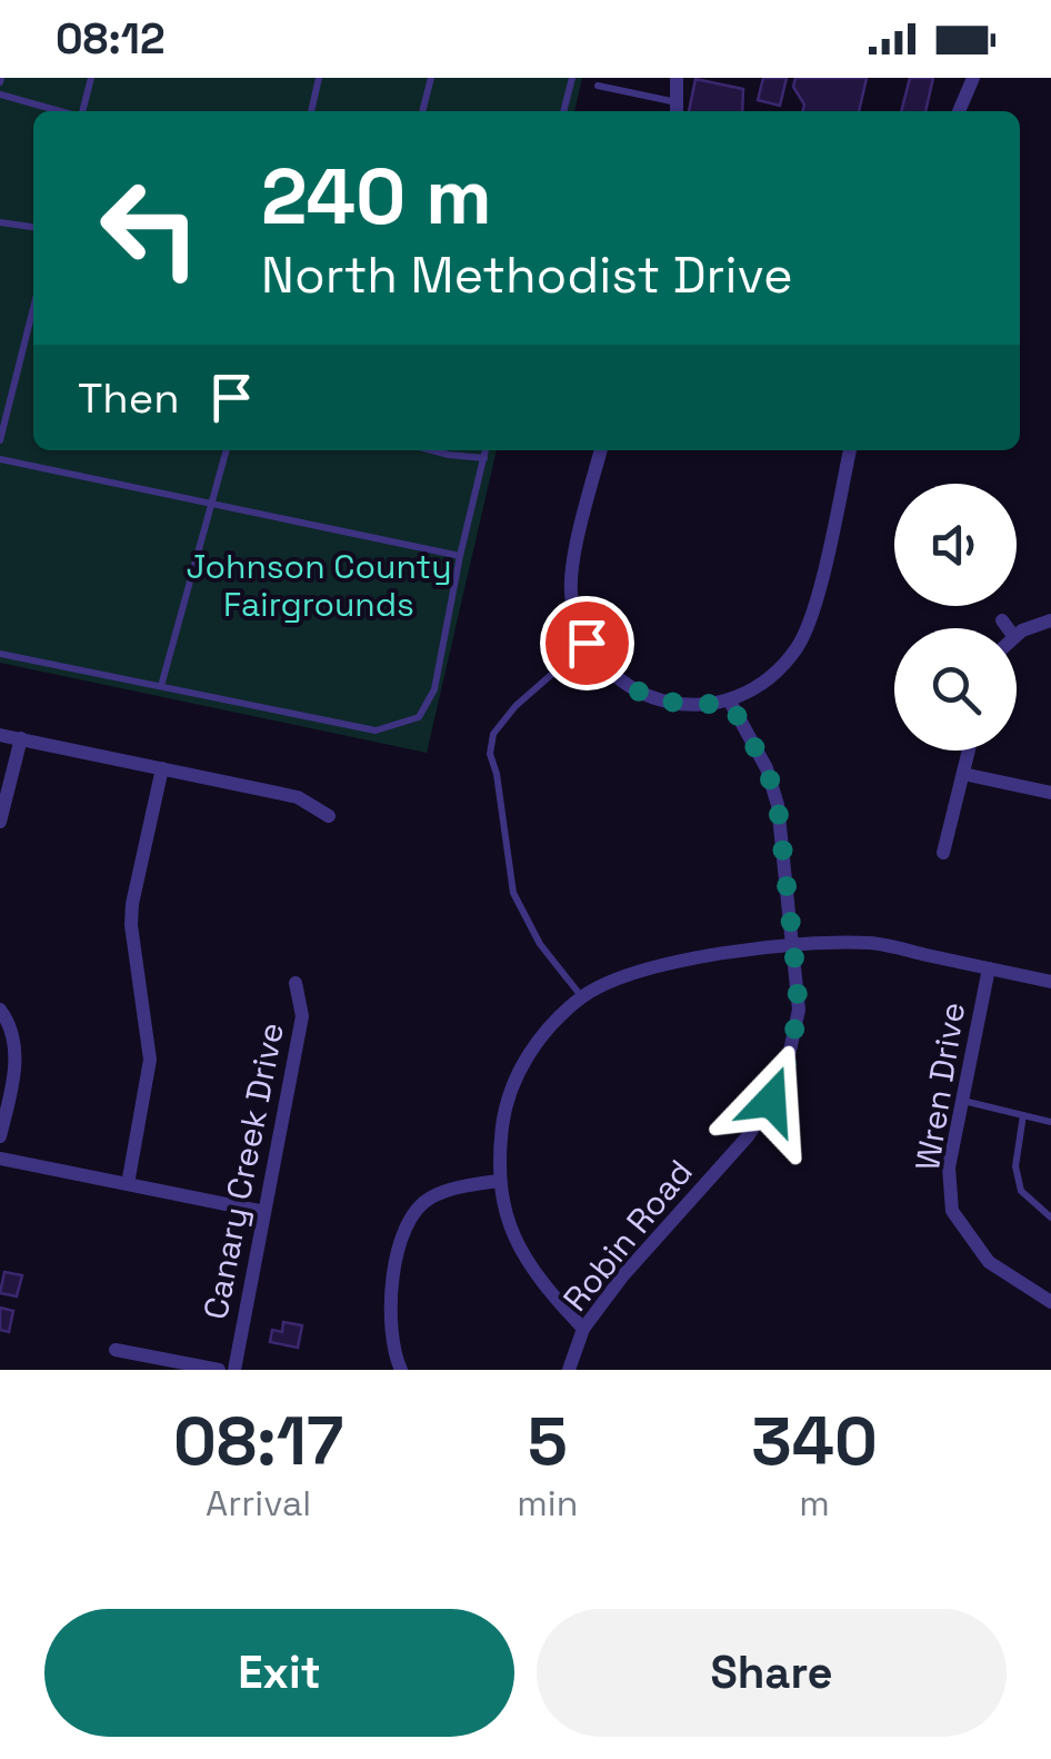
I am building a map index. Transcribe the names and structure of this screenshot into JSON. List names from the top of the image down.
{
  "streets": {
    "street": ["Wren Drive", "Canary Creek Drive", "Robin Road"]
  },
  "crossings": [
    ["Wren Drive", "Robin Road"]
  ],
  "parks": ["Johnson County Fairgrounds"],
  "page": {
    "status": "08:12",
    "turn": ["240 m", "North Methodist Drive"],
    "then": "Then",
    "eta": [
      "08:17",
      "Arrival",
      "5",
      "min",
      "340",
      "m"
    ],
    "buttons": ["Exit", "Share"]
  }
}
